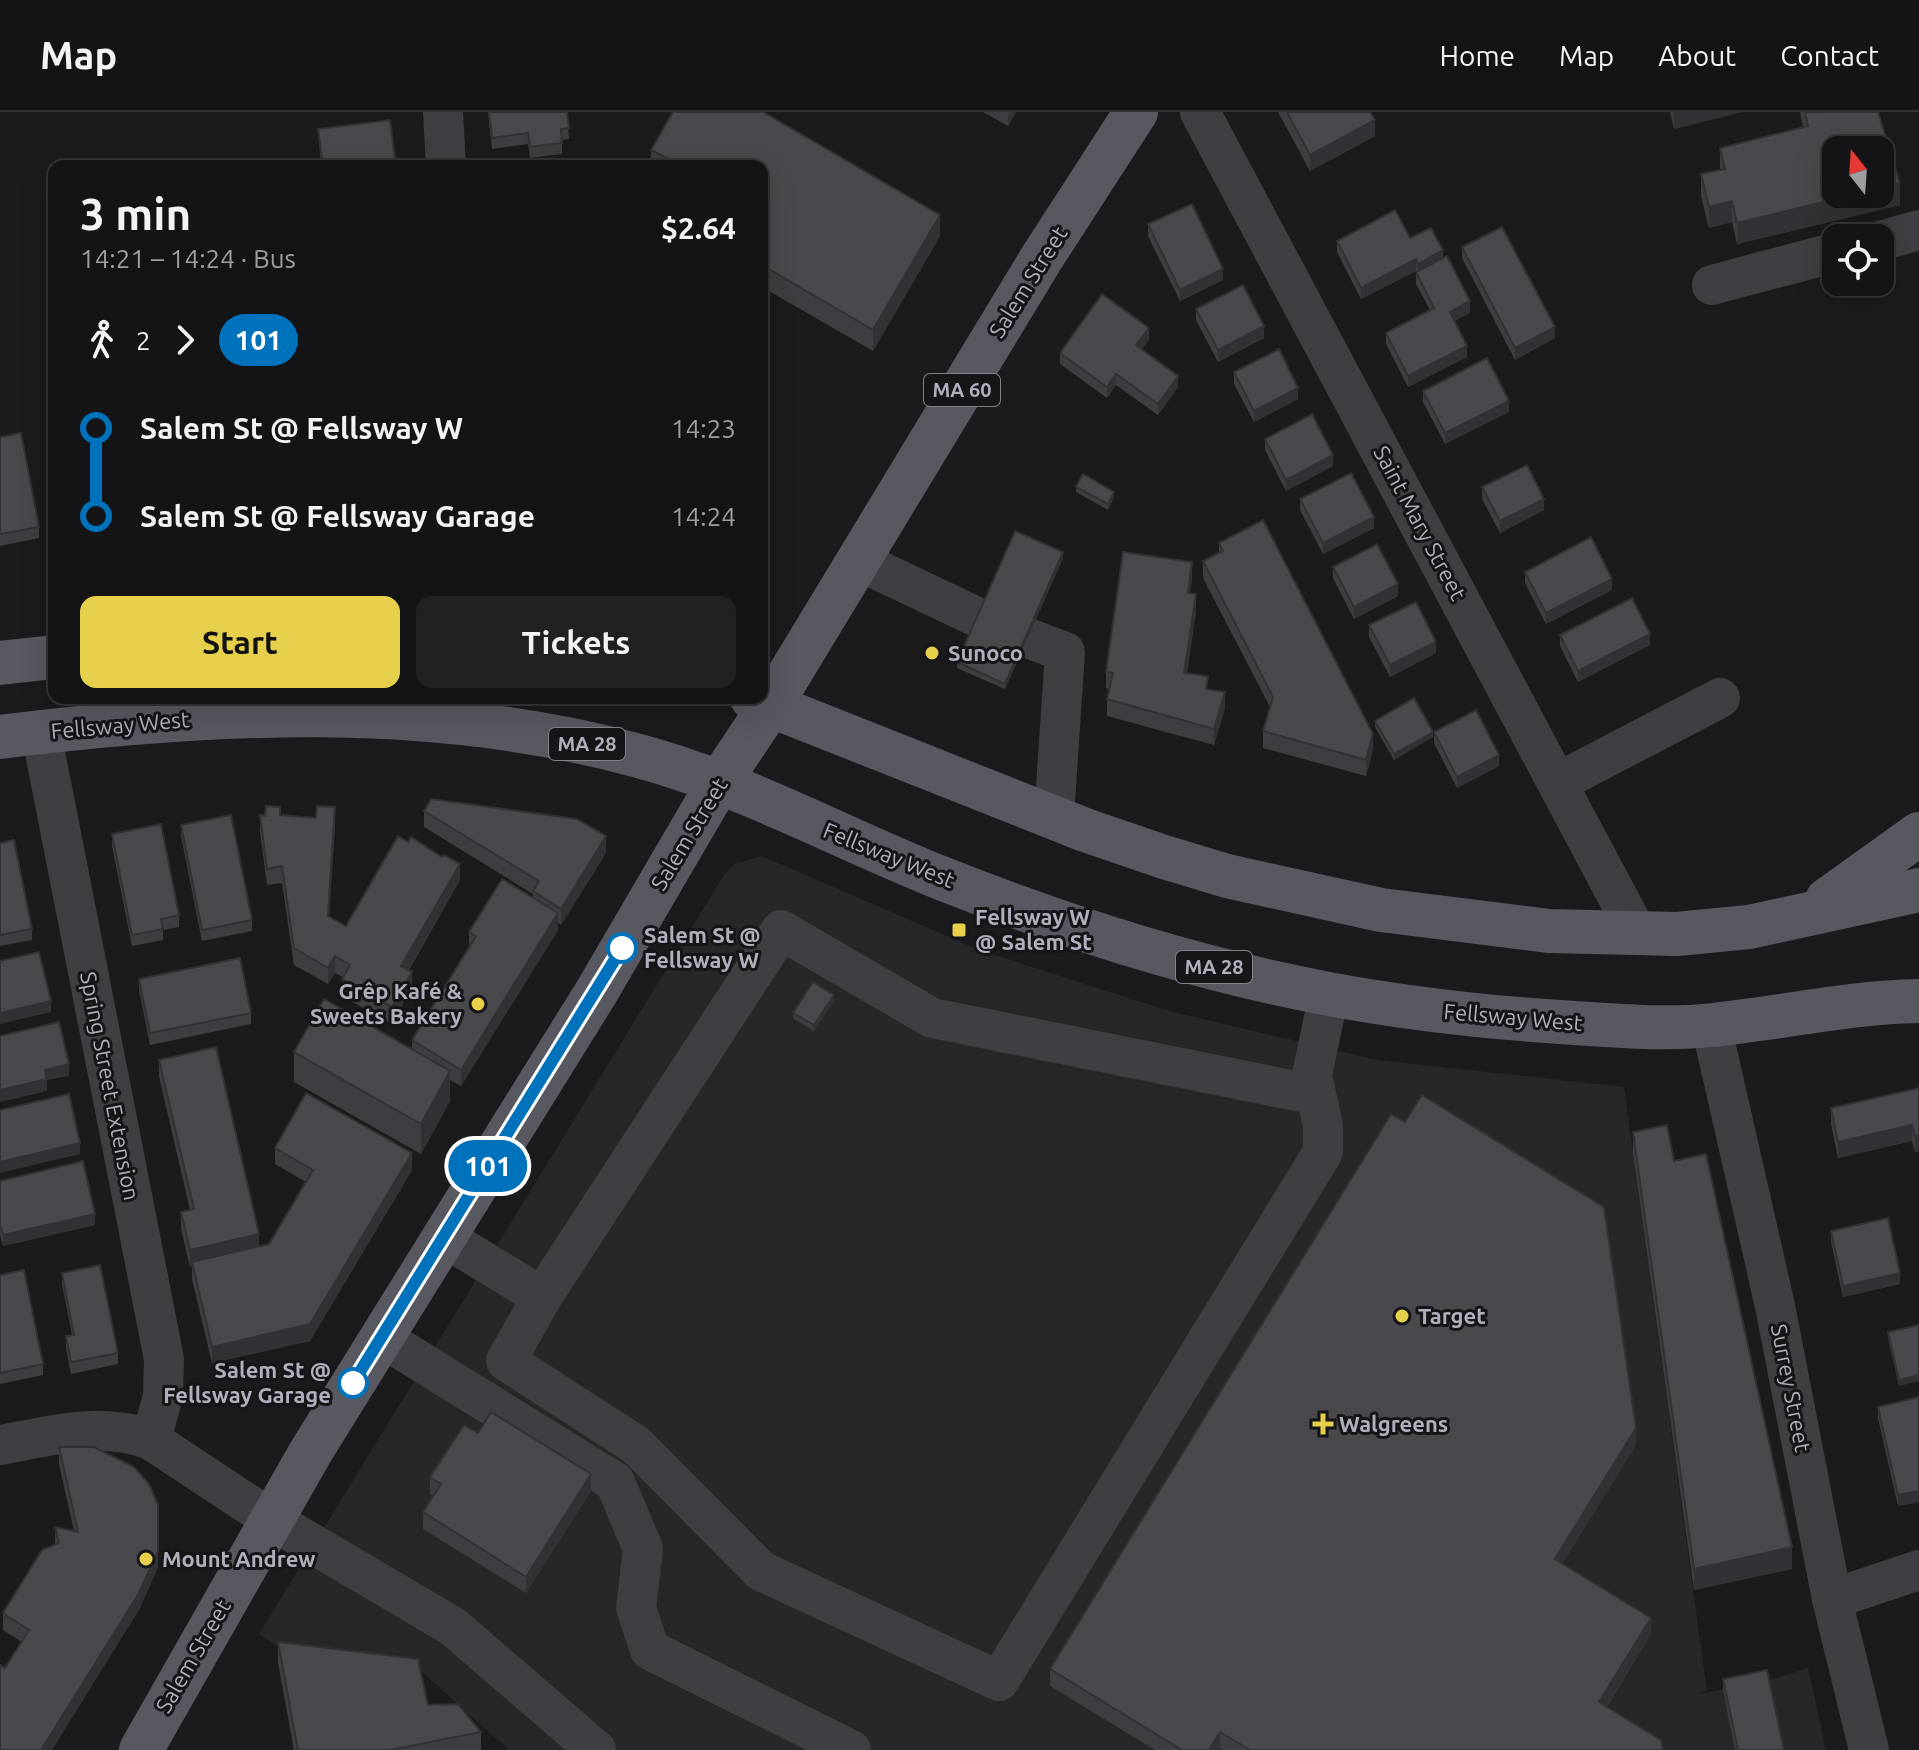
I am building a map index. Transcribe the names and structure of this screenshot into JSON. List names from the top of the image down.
{
  "streets": {
    "main road": [
      "Salem Street",
      "MA 60",
      "Fellsway West",
      "MA 28"
    ],
    "street": ["Saint Mary Street", "Spring Street Extension", "Surrey Street"]
  },
  "crossings": [
    ["Salem Street", "Fellsway West"],
    ["Fellsway West", "Spring Street Extension"],
    ["Fellsway West", "Surrey Street"]
  ],
  "places": {
    "other": [
      "Sunoco",
      "Salem St @ Fellsway W",
      "Grêp Kafé & Sweets Bakery",
      "Target",
      "Salem St @ Fellsway Garage",
      "Mount Andrew"
    ],
    "transit": ["Fellsway W @ Salem St"],
    "health": ["Walgreens"]
  },
  "lines": ["bus line 101"],
  "north": "top",
  "page": {
    "header": "Map",
    "nav": [
      "Home",
      "Map",
      "About",
      "Contact"
    ],
    "on_map": "101",
    "heading": ["3 min", "14:21 – 14:24 · Bus", "$2.64"],
    "legs": ["2", "101"],
    "list": [
      {
        "name": "Salem St @ Fellsway W",
        "value": "14:23"
      },
      {
        "name": "Salem St @ Fellsway Garage",
        "value": "14:24"
      }
    ],
    "buttons": ["Start", "Tickets"]
  }
}
